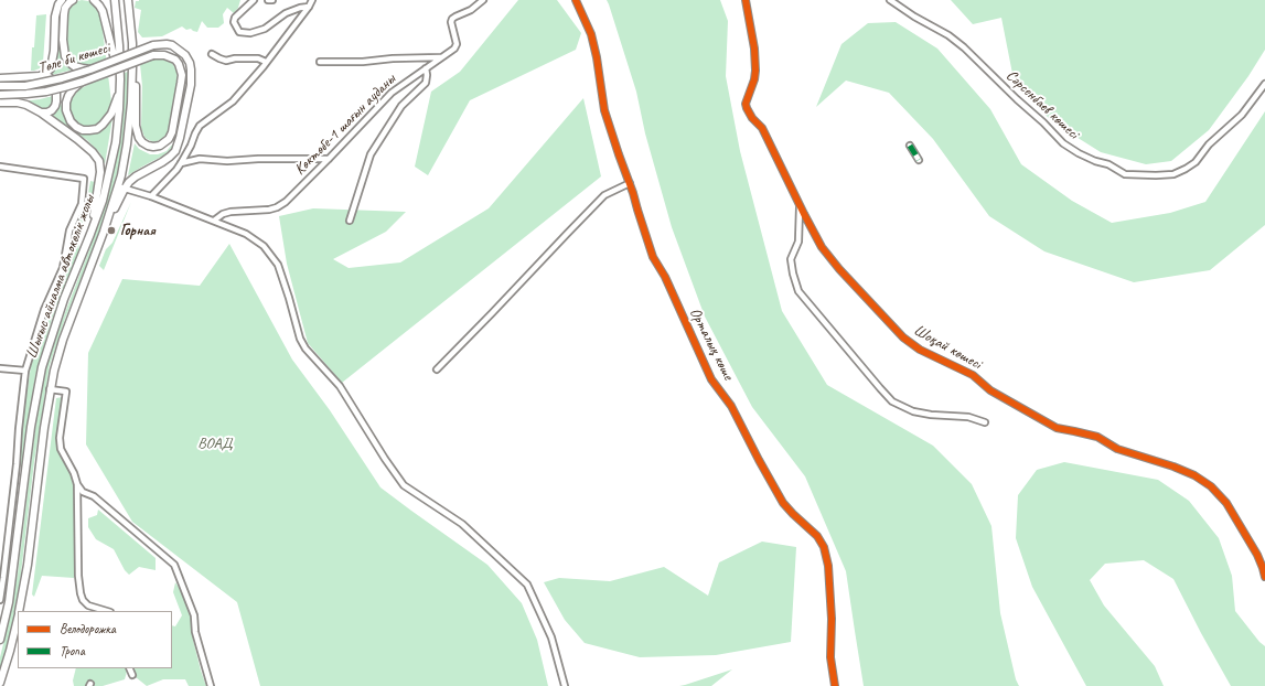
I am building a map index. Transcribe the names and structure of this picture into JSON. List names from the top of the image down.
{
  "streets": {
    "main road": ["Төле би көшесі", "Шығыс айналма автокөлік жолы"],
    "street": [
      "Сәрсенбаев көшесі",
      "Көктөбе-1 шағын ауданы",
      "Орталық көше",
      "Шоқай көшесі"
    ]
  },
  "parks": ["ВОАД"],
  "places": ["Горная"],
  "legend": ["Велодорожка", "Тропа"]
}
